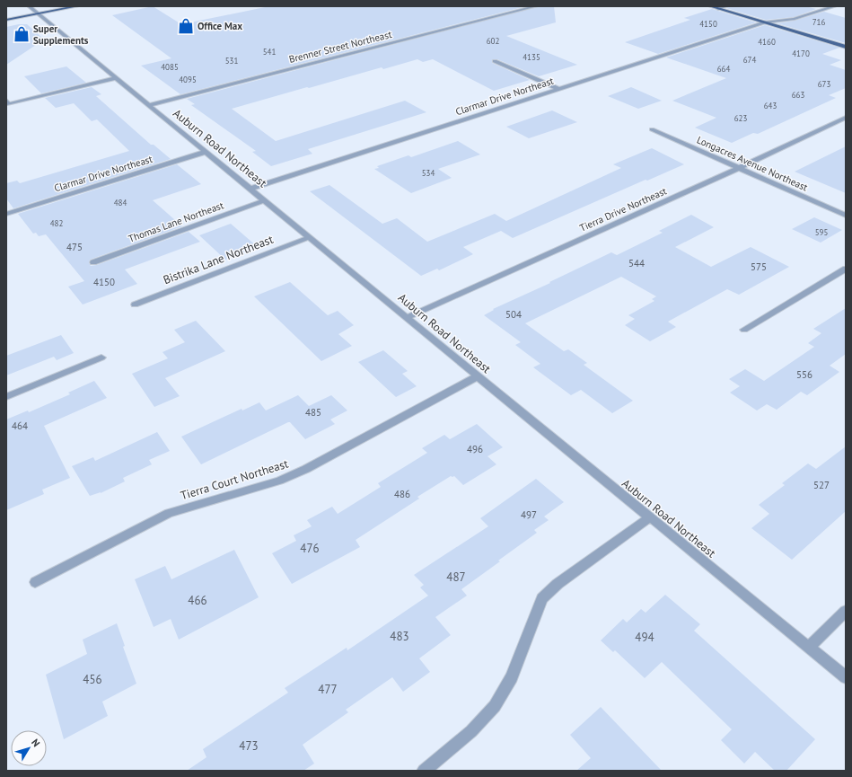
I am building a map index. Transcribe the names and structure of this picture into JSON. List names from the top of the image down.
{
  "streets": {
    "street": [
      "Brenner Street Northeast",
      "Clarmar Drive Northeast",
      "Auburn Road Northeast",
      "Longacres Avenue Northeast",
      "Tierra Drive Northeast",
      "Thomas Lane Northeast",
      "Bistrika Lane Northeast",
      "Tierra Court Northeast"
    ]
  },
  "crossings": [
    ["Brenner Street Northeast", "Auburn Road Northeast"],
    ["Clarmar Drive Northeast", "Auburn Road Northeast"],
    ["Auburn Road Northeast", "Tierra Drive Northeast"],
    ["Auburn Road Northeast", "Thomas Lane Northeast"],
    ["Auburn Road Northeast", "Bistrika Lane Northeast"],
    ["Auburn Road Northeast", "Tierra Court Northeast"],
    ["Longacres Avenue Northeast", "Tierra Drive Northeast"]
  ],
  "places": {
    "shop": ["Office Max", "Super Supplements"]
  },
  "house_numbers": [
    "716",
    "4150",
    "602",
    "4160",
    "541",
    "4170",
    "4135",
    "674",
    "531",
    "4085",
    "664",
    "4095",
    "673",
    "663",
    "643",
    "623",
    "534",
    "484",
    "482",
    "595",
    "475",
    "544",
    "575",
    "4150",
    "504",
    "556",
    "485",
    "464",
    "496",
    "527",
    "486",
    "497",
    "476",
    "487",
    "466",
    "483",
    "494",
    "456",
    "477",
    "473"
  ],
  "north": "top right"
}
